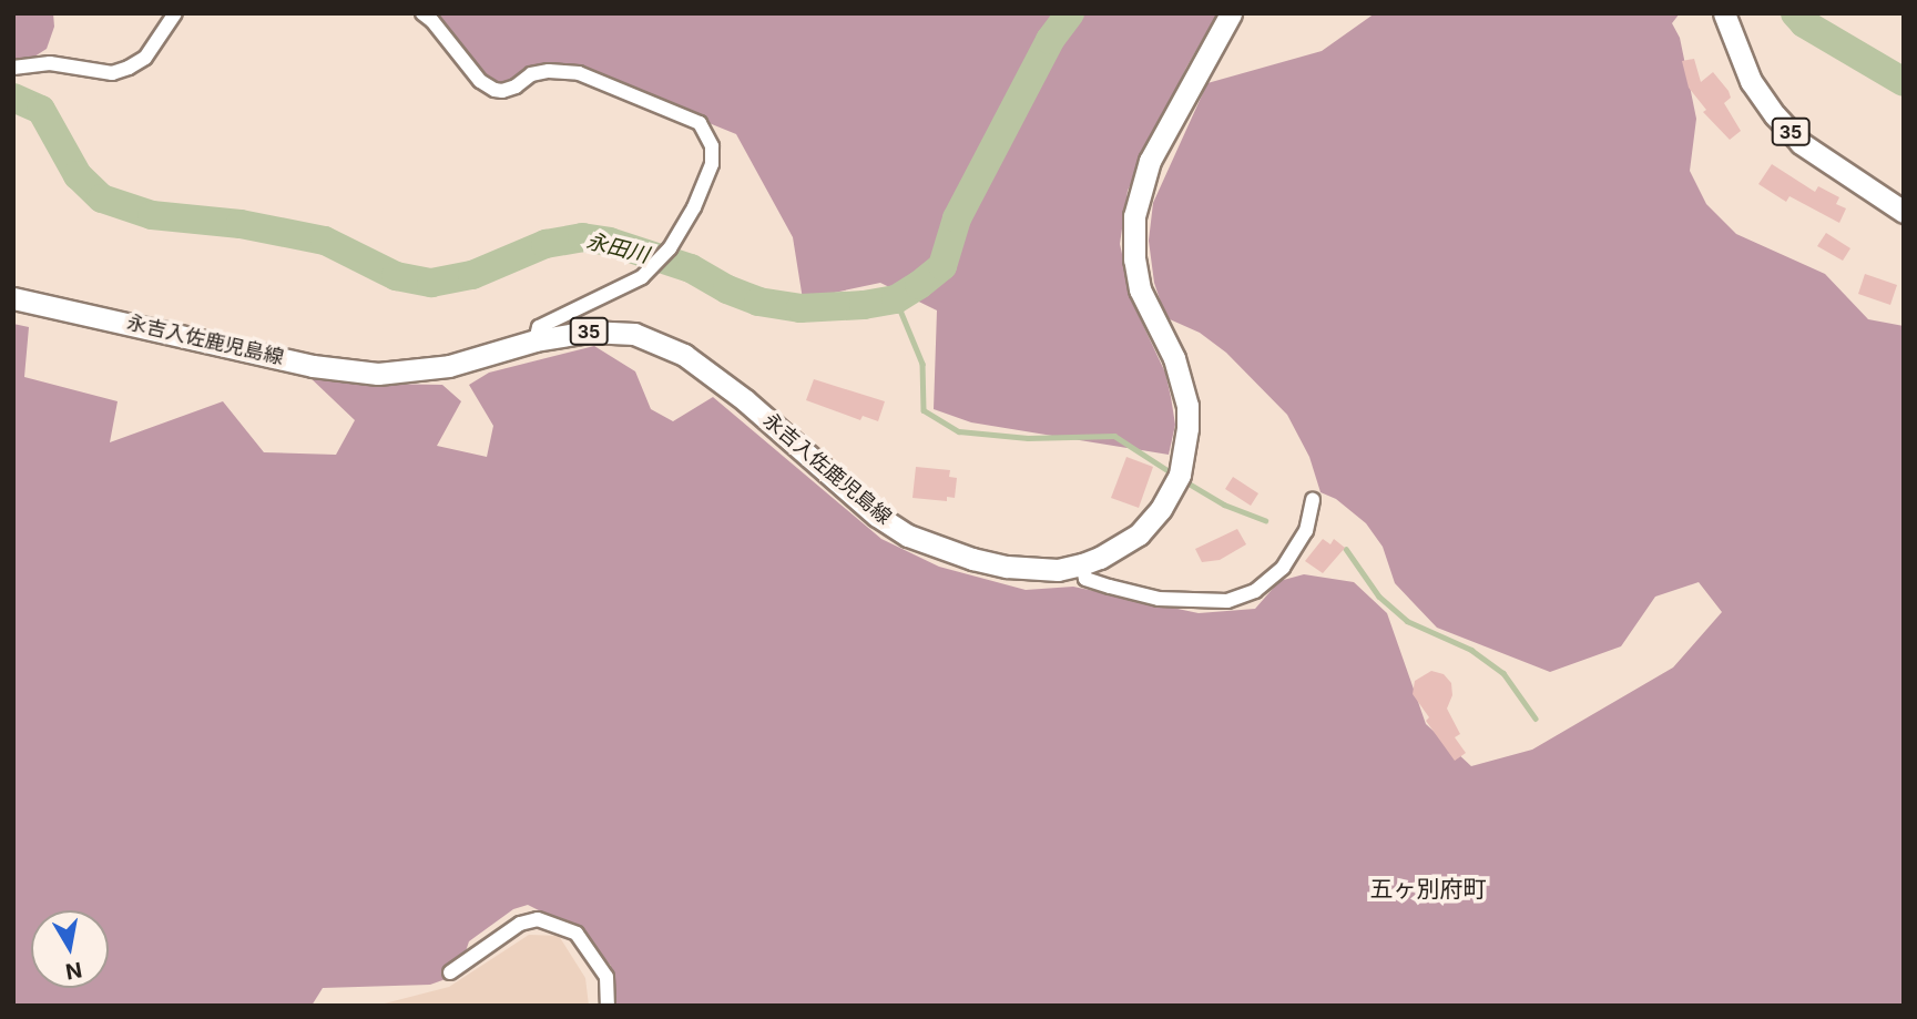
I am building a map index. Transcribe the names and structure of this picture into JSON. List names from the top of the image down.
{
  "streets": {
    "main road": ["35", "永吉入佐鹿児島線"]
  },
  "districts": ["五ヶ別府町"],
  "water": ["永田川"],
  "north": "bottom"
}
